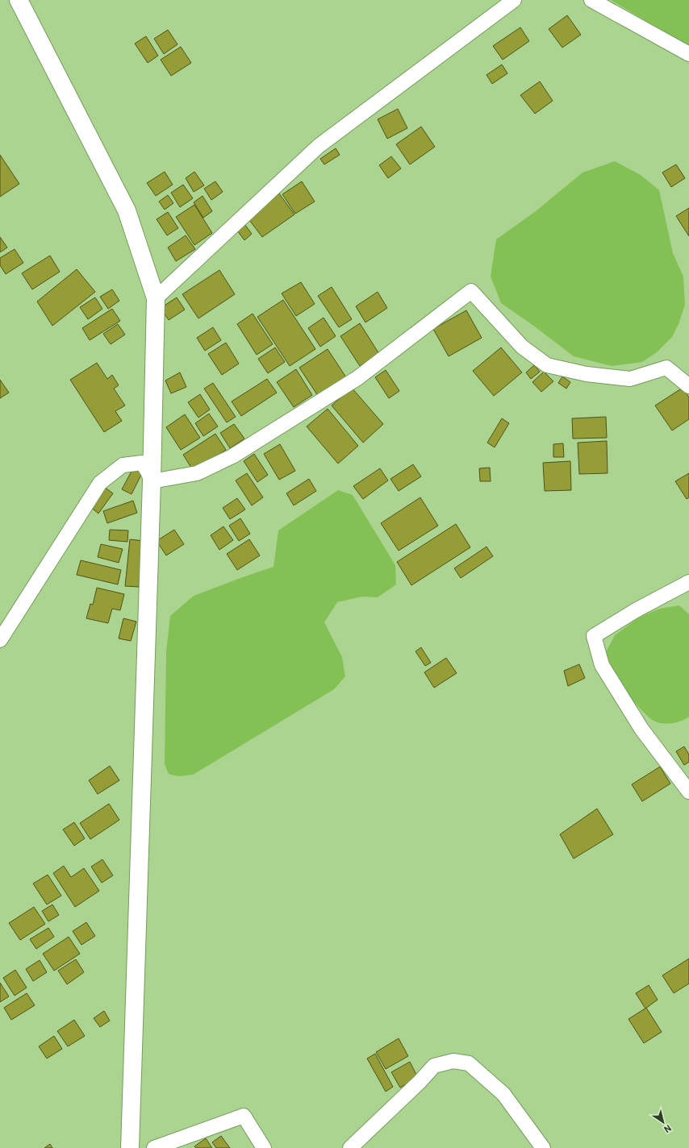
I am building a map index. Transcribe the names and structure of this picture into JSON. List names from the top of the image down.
{
  "north": "bottom right"
}
